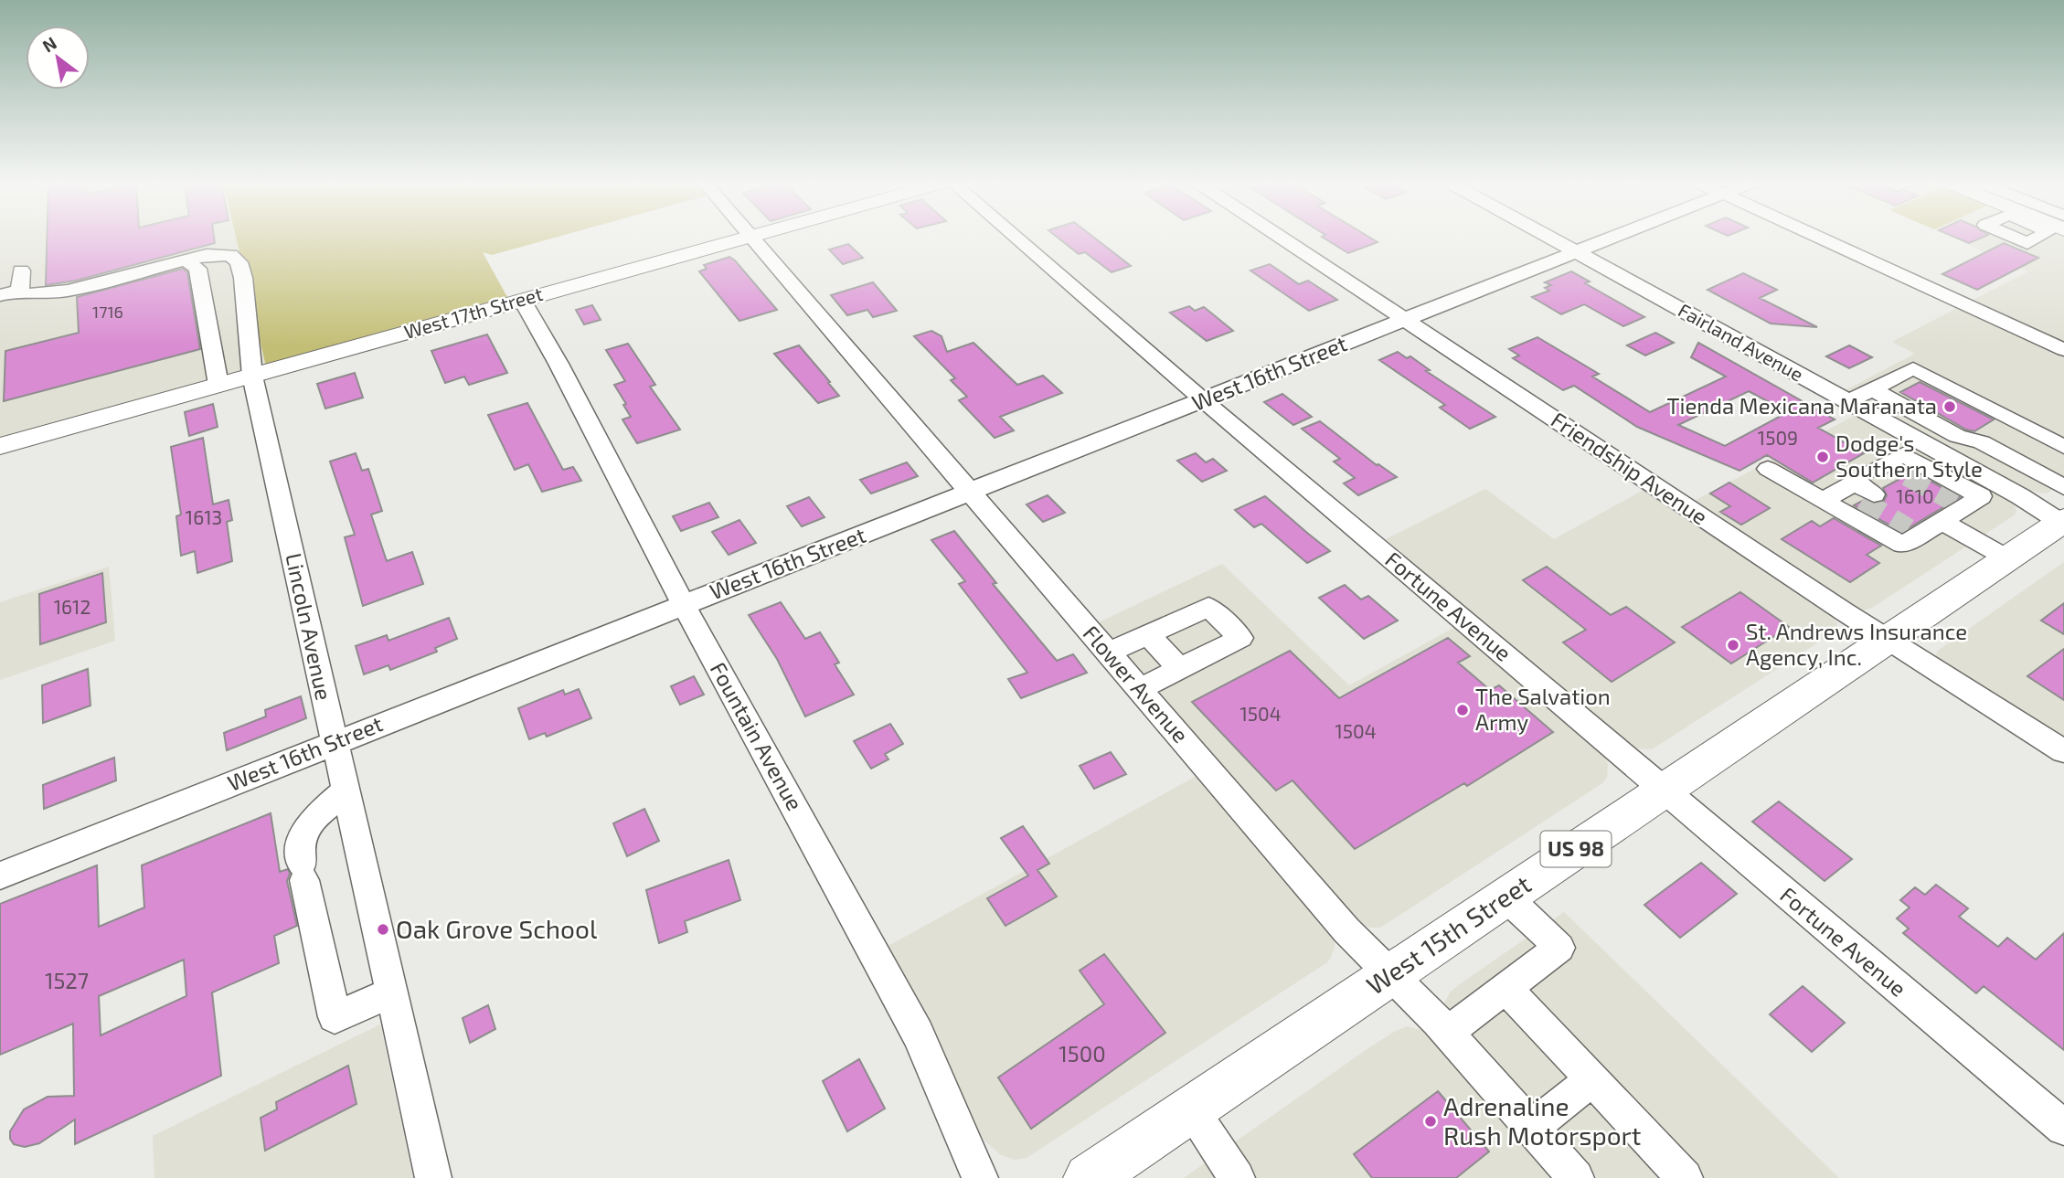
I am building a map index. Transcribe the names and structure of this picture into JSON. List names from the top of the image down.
{
  "streets": {
    "highway": ["US 98", "West 15th Street"],
    "main road": ["West 17th Street"],
    "street": [
      "Fairland Avenue",
      "West 16th Street",
      "Friendship Avenue",
      "Fortune Avenue",
      "Lincoln Avenue",
      "Flower Avenue",
      "Fountain Avenue"
    ]
  },
  "crossings": [
    ["West 17th Street", "Lincoln Avenue"],
    ["West 17th Street", "Flower Avenue"],
    ["West 17th Street", "Fountain Avenue"],
    ["Fairland Avenue", "West 16th Street"],
    ["Fairland Avenue", "West 15th Street"],
    ["West 16th Street", "Friendship Avenue"],
    ["West 16th Street", "Fortune Avenue"],
    ["West 16th Street", "Lincoln Avenue"],
    ["West 16th Street", "Flower Avenue"],
    ["West 16th Street", "Fountain Avenue"],
    ["Friendship Avenue", "West 15th Street"],
    ["Fortune Avenue", "West 15th Street"],
    ["Flower Avenue", "West 15th Street"]
  ],
  "places": [
    "Tienda Mexicana Maranata",
    "Dodge's Southern Style",
    "St. Andrews Insurance Agency, Inc.",
    "The Salvation Army",
    "Oak Grove School",
    "Adrenaline Rush Motorsport"
  ],
  "house_numbers": [
    "1716",
    "1509",
    "1610",
    "1613",
    "1612",
    "1504",
    "1504",
    "1527",
    "1500"
  ],
  "north": "top left"
}
